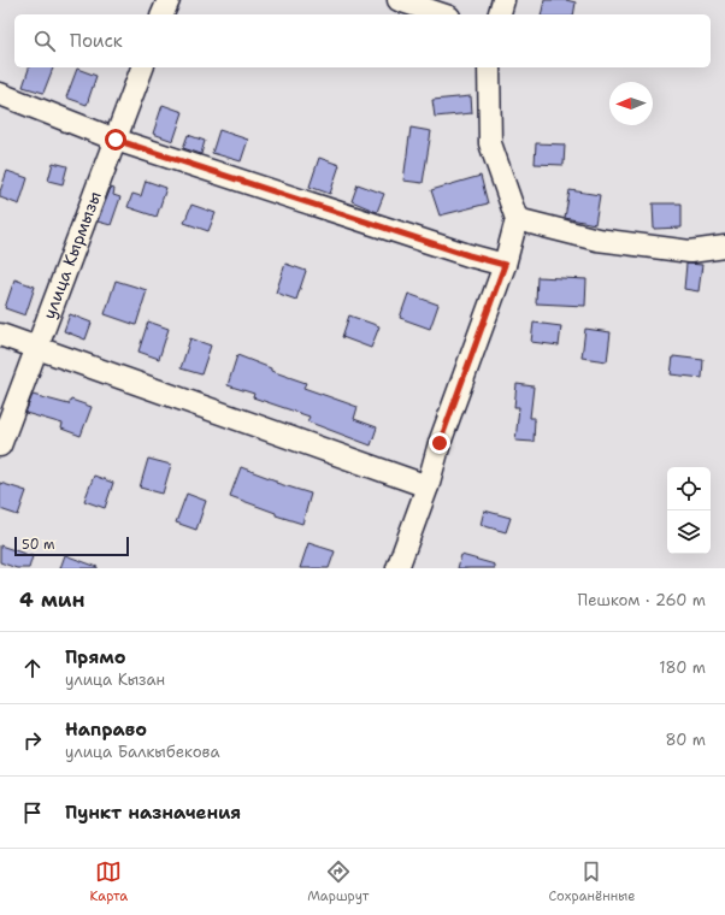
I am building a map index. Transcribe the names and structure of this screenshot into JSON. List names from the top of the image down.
{
  "streets": {
    "street": ["улица Кырмызы"]
  },
  "scale_bar": "50 m",
  "north": "left",
  "page": {
    "search": "Поиск",
    "scale": "50 m",
    "heading": ["4 мин", "Пешком · 260 m"],
    "list": [
      ["Прямо", "улица Кызан", "180 m"],
      ["Направо", "улица Балкыбекова", "80 m"],
      "Пункт назначения"
    ],
    "nav": ["Карта", "Маршрут", "Сохранённые"]
  }
}
